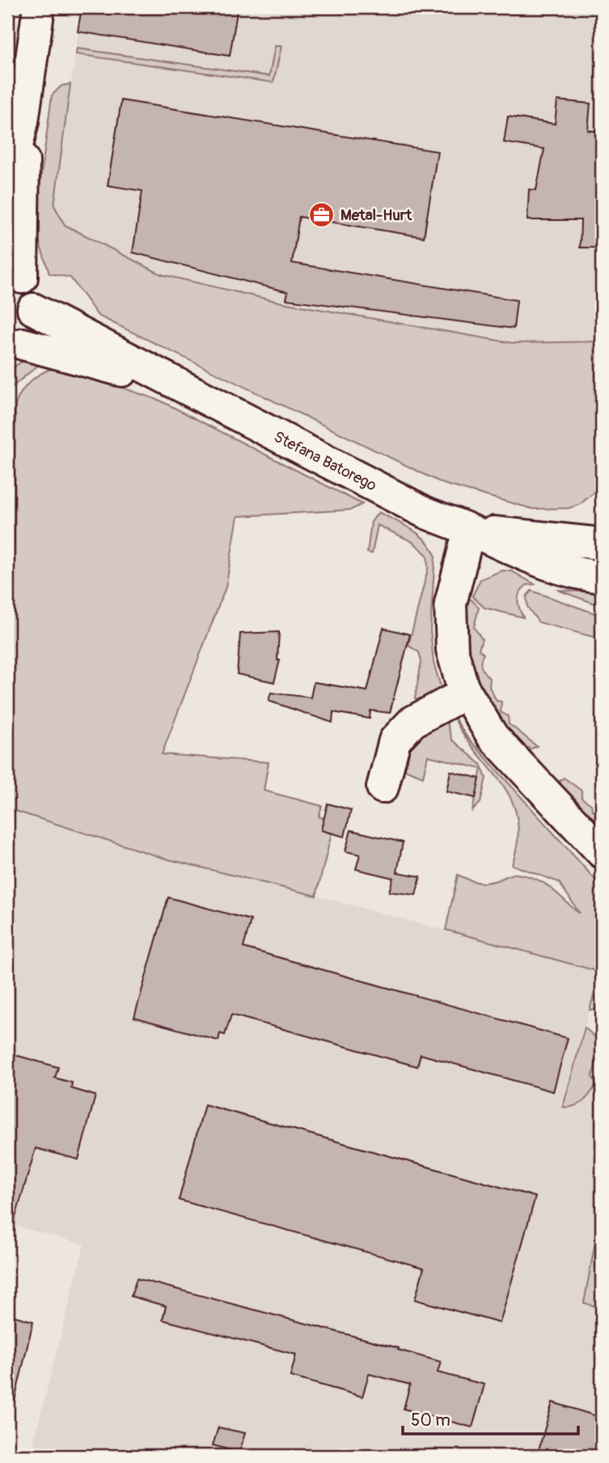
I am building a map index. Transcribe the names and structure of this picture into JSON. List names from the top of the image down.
{
  "streets": {
    "street": ["Stefana Batorego"]
  },
  "places": {
    "office": ["Metal-Hurt"]
  },
  "scale_bar": "50 m"
}
